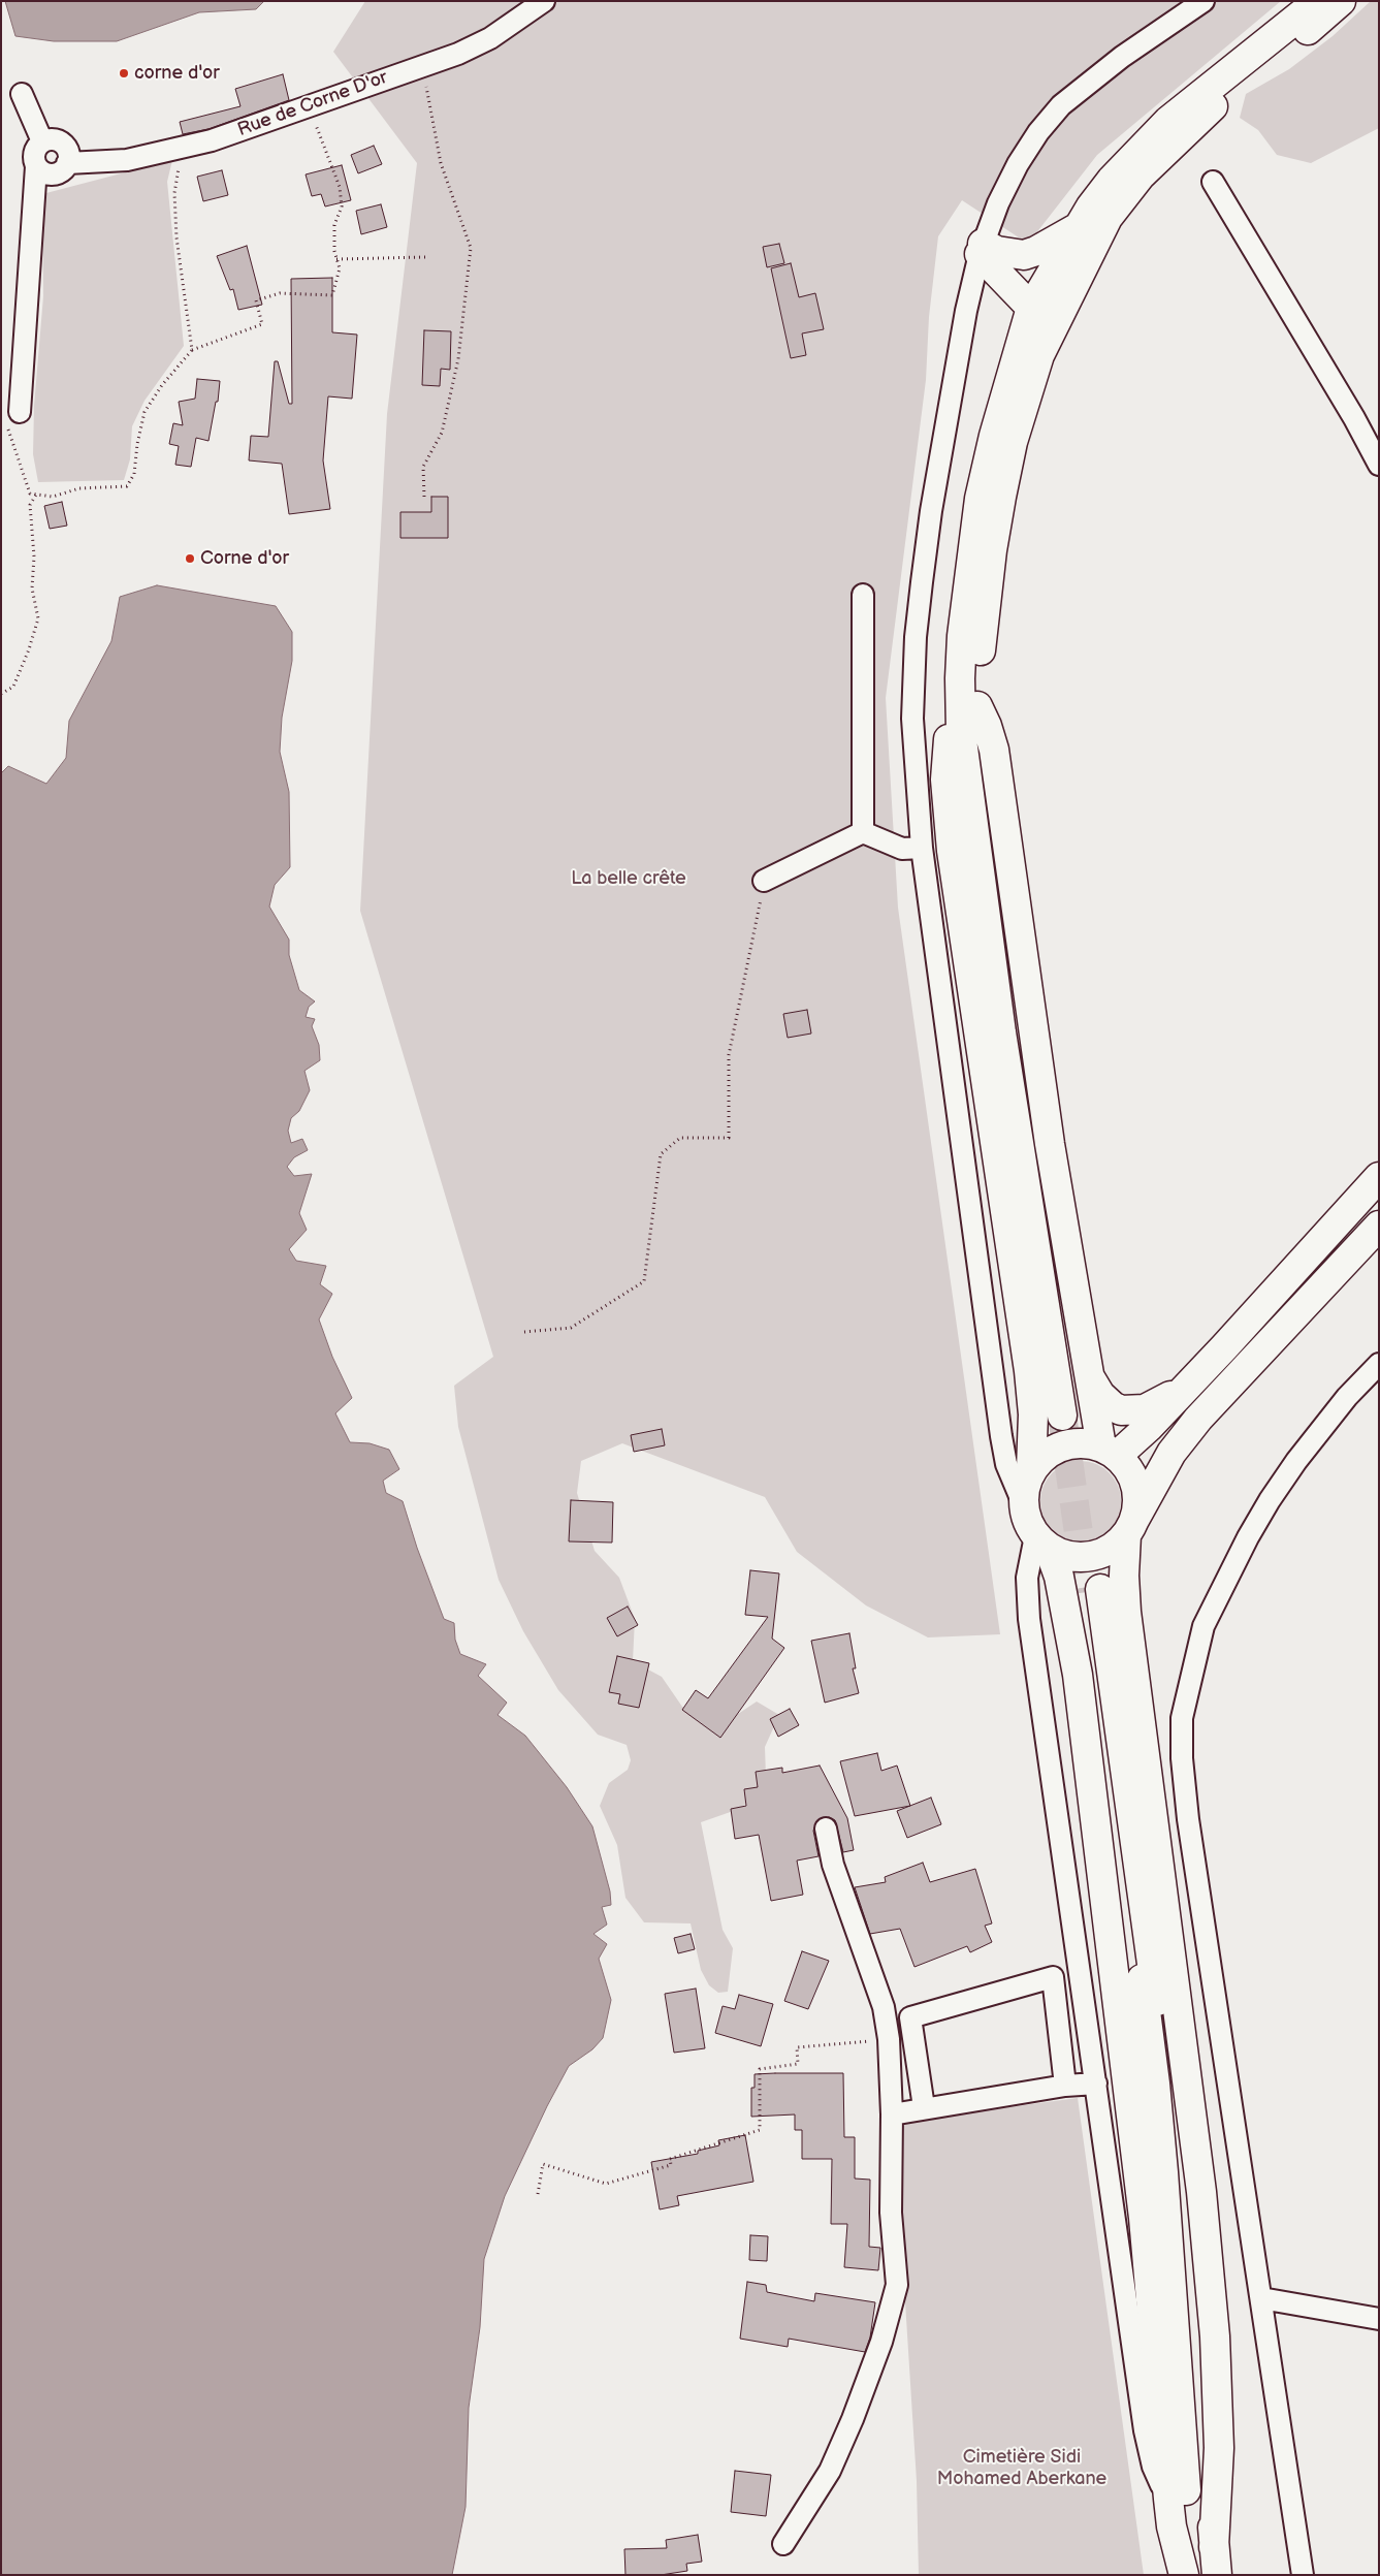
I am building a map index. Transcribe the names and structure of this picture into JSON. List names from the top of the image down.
{
  "streets": {
    "street": ["Rue de Corne D'or"]
  },
  "parks": ["La belle crête", "Cimetière Sidi Mohamed Aberkane"],
  "places": ["corne d'or", "Corne d'or"]
}
